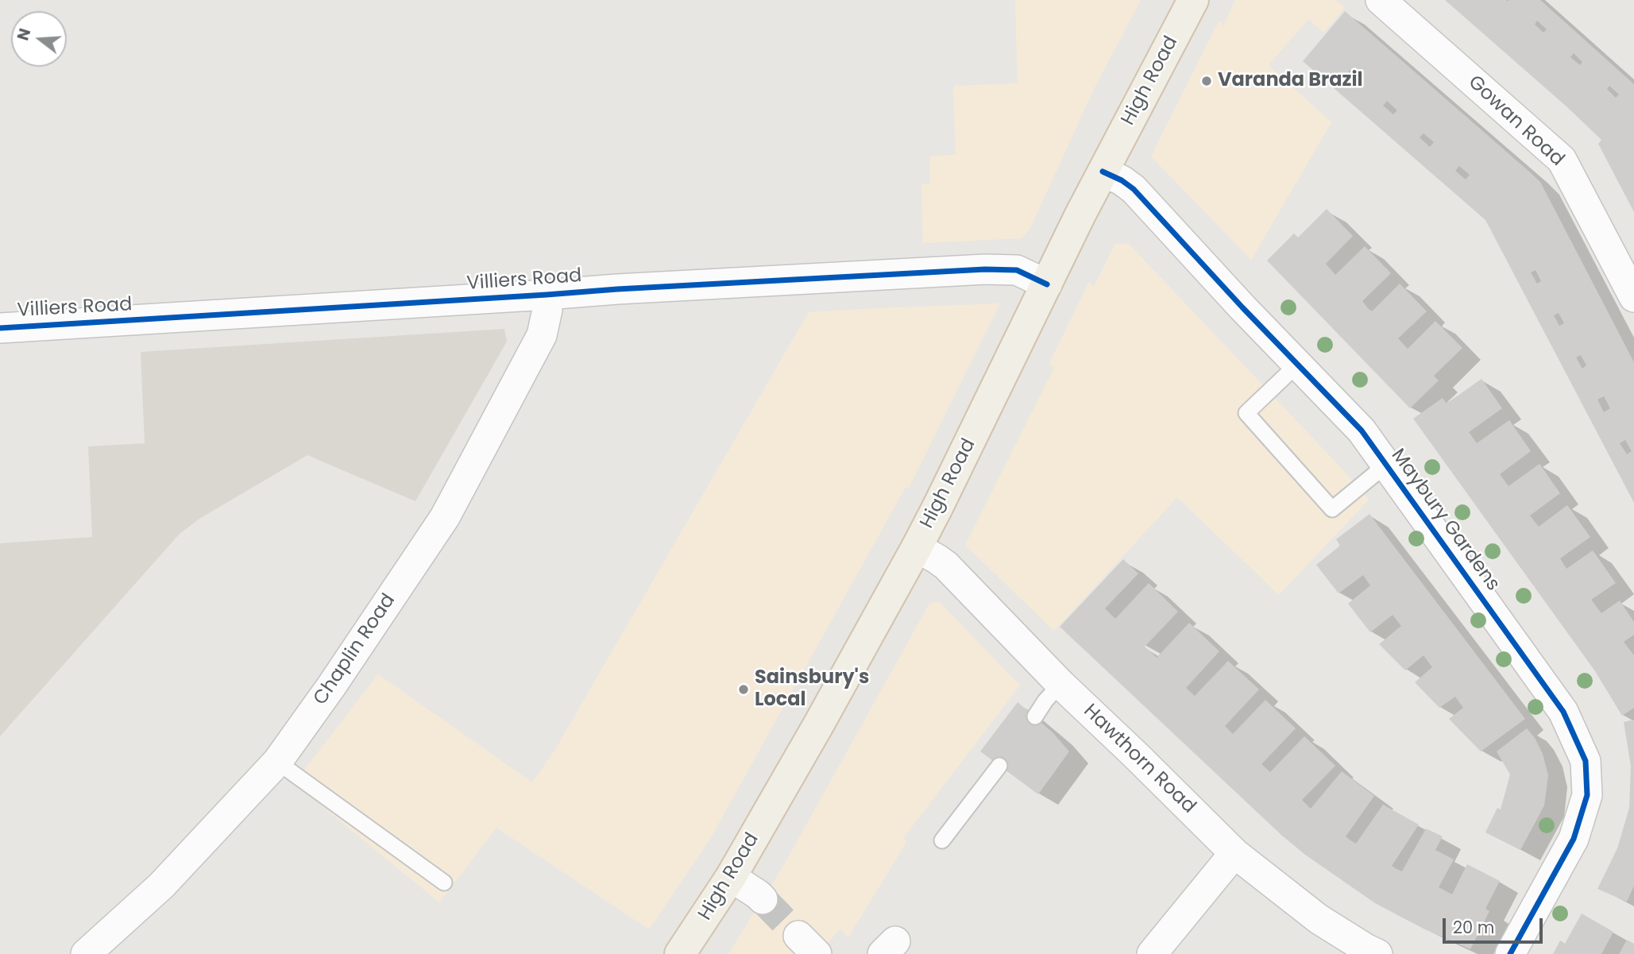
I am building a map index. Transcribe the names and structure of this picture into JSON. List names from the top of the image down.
{
  "streets": {
    "main road": ["High Road"],
    "street": [
      "Gowan Road",
      "Villiers Road",
      "Maybury Gardens",
      "Chaplin Road",
      "Hawthorn Road"
    ]
  },
  "crossings": [
    ["High Road", "Villiers Road"],
    ["High Road", "Maybury Gardens"],
    ["High Road", "Hawthorn Road"],
    ["Villiers Road", "Chaplin Road"]
  ],
  "places": ["Varanda Brazil", "Sainsbury's Local"],
  "scale_bar": "20 m",
  "north": "left"
}
